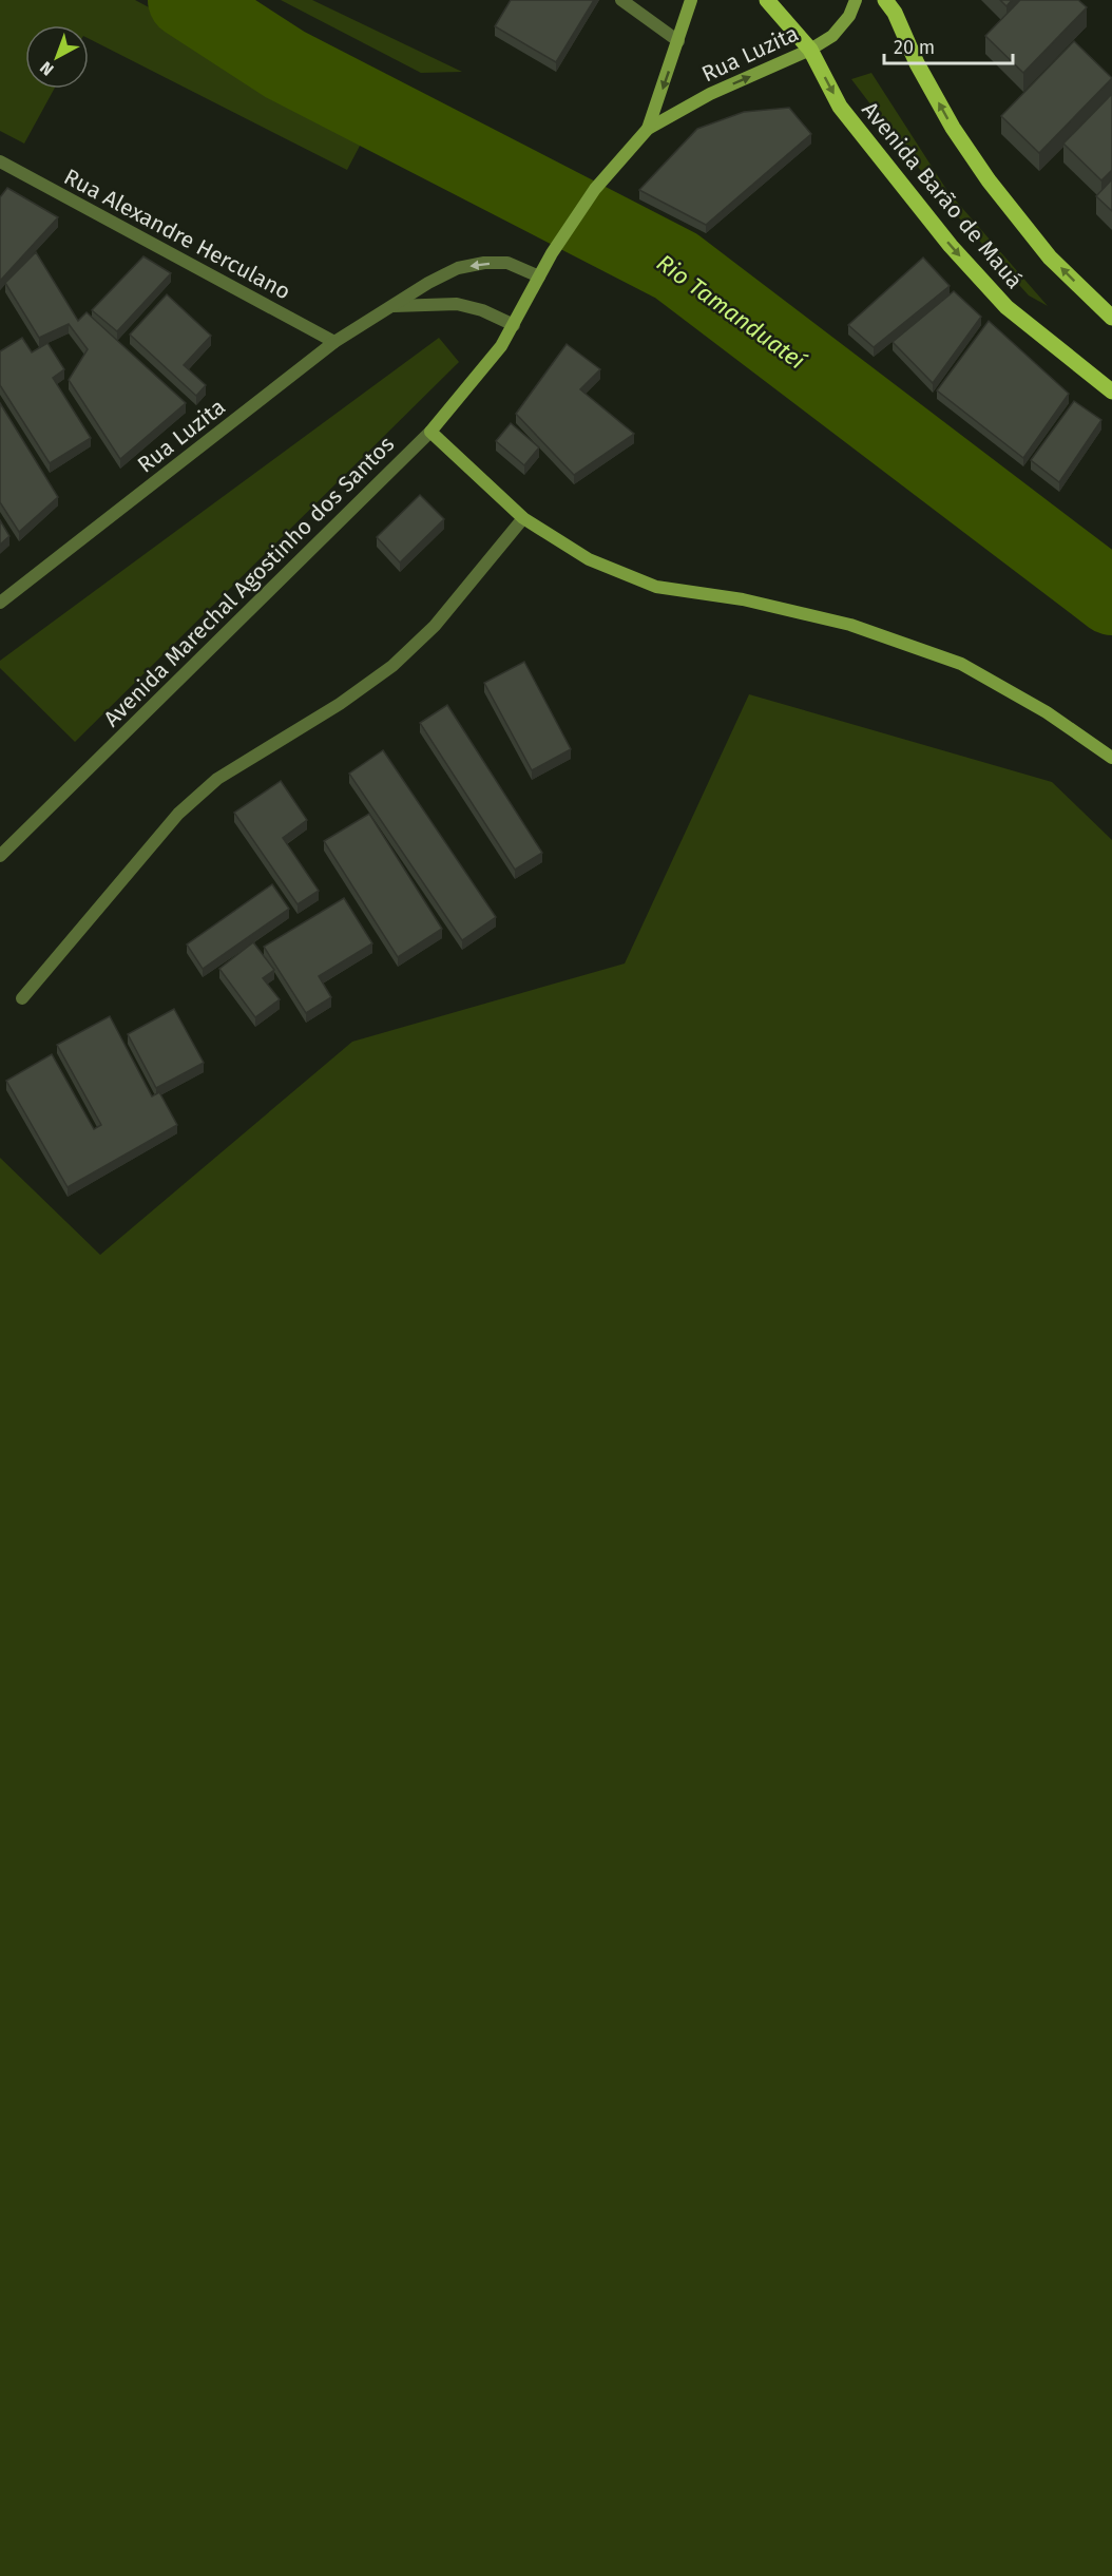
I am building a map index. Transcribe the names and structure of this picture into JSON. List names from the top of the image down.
{
  "streets": {
    "main road": ["Avenida Barão de Mauá"],
    "street": ["Rua Luzita", "Rua Alexandre Herculano", "Avenida Marechal Agostinho dos Santos"]
  },
  "crossings": [
    ["Rua Luzita", "Avenida Barão de Mauá"],
    ["Rua Luzita", "Rua Alexandre Herculano"],
    ["Rua Luzita", "Avenida Marechal Agostinho dos Santos"]
  ],
  "water": ["Rio Tamanduateí"],
  "scale_bar": "20 m",
  "north": "bottom left"
}
